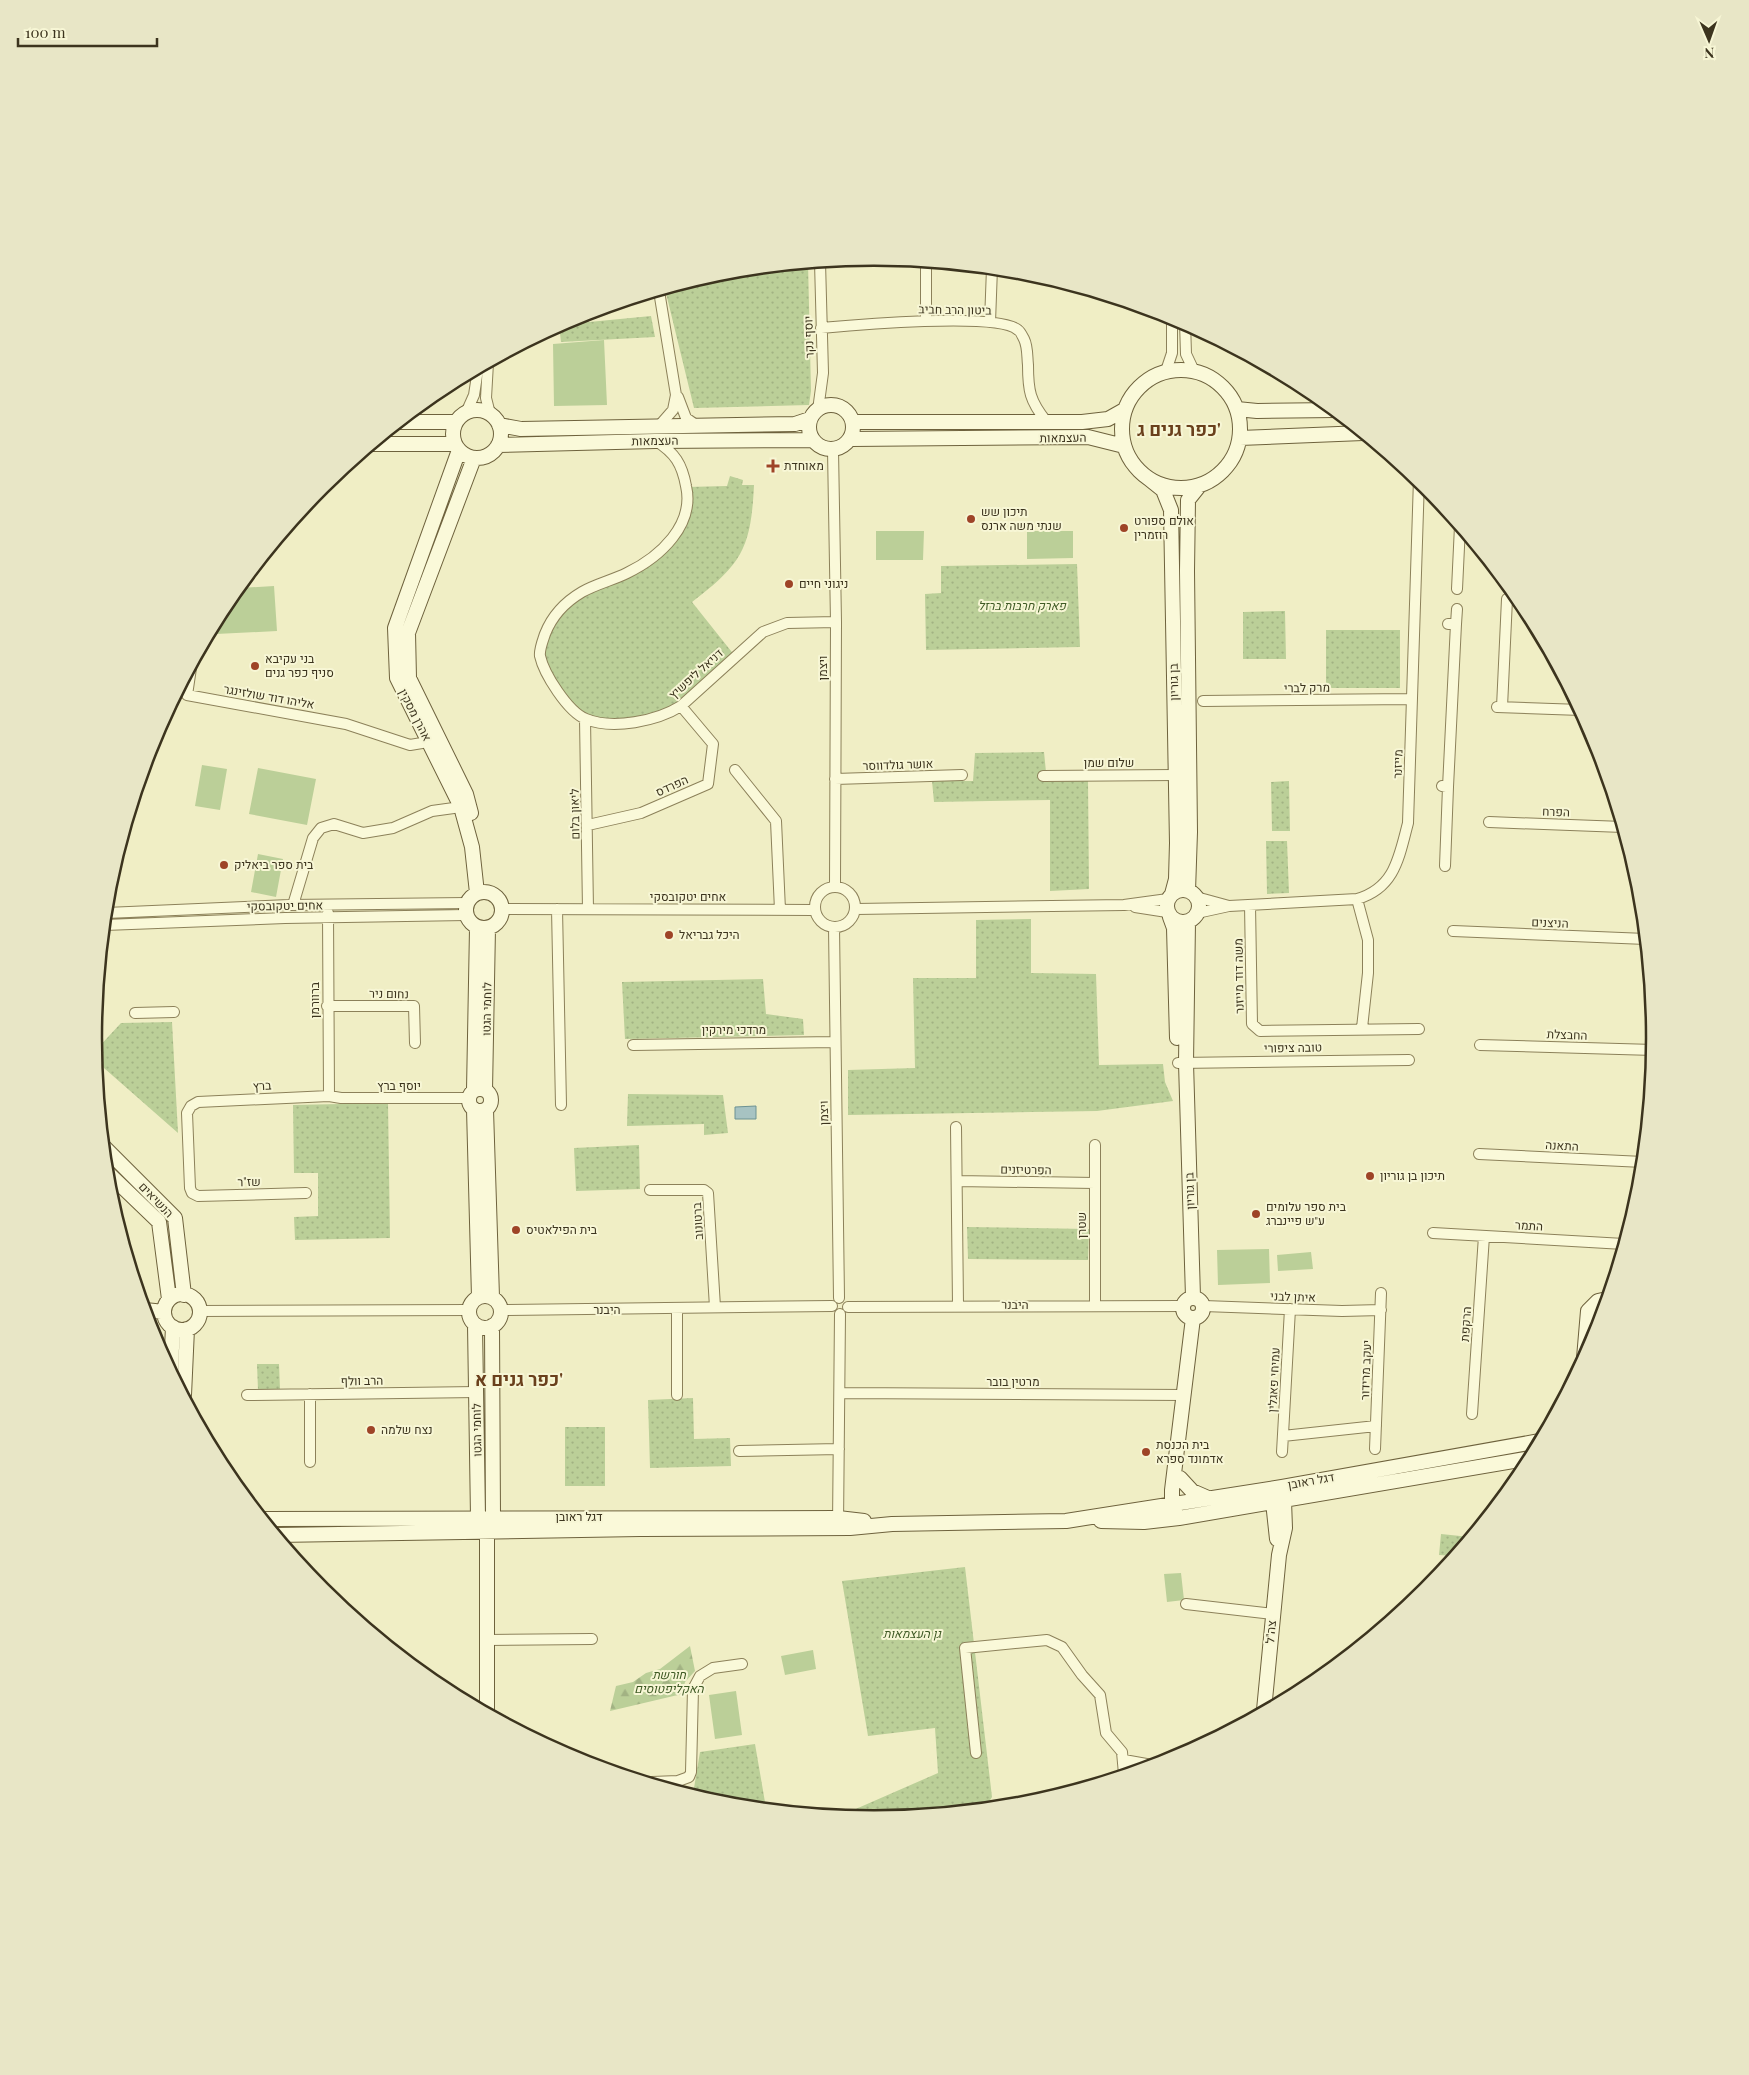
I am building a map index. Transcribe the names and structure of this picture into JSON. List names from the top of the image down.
{
  "streets": {
    "street": [
      "ביטון הרב חביב",
      "יוסף נקר",
      "העצמאות",
      "ויצמן",
      "דניאל ליפשיץ",
      "בן גוריון",
      "מרק לברי",
      "אליהו דוד שולזינגר",
      "אהרן מסקין",
      "שלום שמן",
      "מייזנר",
      "אושר גולדווסר",
      "הפרדס",
      "הפרח",
      "ליאון בלום",
      "אחים יטקובסקי",
      "הניצנים",
      "משה דוד מייזנר",
      "נחום ניר",
      "ברוורמן",
      "לוחמי הגטו",
      "מרדכי מירקין",
      "החבצלת",
      "טובה ציפורי",
      "ברץ",
      "יוסף ברץ",
      "התאנה",
      "הפרטיזנים",
      "שז\"ר",
      "הנשיאים",
      "ברטונוב",
      "שטרן",
      "התמר",
      "איתן לבני",
      "היבנר",
      "הרקפת",
      "יעקב מרידור",
      "עמיחי פאגלין",
      "הרב וולף",
      "מרטין בובר",
      "דגל ראובן",
      "צה\"ל"
    ]
  },
  "crossings": [
    ["ביטון הרב חביב", "יוסף נקר"],
    ["ביטון הרב חביב", "העצמאות"],
    ["יוסף נקר", "העצמאות"],
    ["יוסף נקר", "ויצמן"],
    ["העצמאות", "ויצמן"],
    ["העצמאות", "בן גוריון"],
    ["העצמאות", "אהרן מסקין"],
    ["ויצמן", "דניאל ליפשיץ"],
    ["ויצמן", "אושר גולדווסר"],
    ["ויצמן", "אחים יטקובסקי"],
    ["ויצמן", "מרדכי מירקין"],
    ["ויצמן", "היבנר"],
    ["דניאל ליפשיץ", "הפרדס"],
    ["דניאל ליפשיץ", "ליאון בלום"],
    ["בן גוריון", "שלום שמן"],
    ["בן גוריון", "מייזנר"],
    ["בן גוריון", "טובה ציפורי"],
    ["בן גוריון", "איתן לבני"],
    ["בן גוריון", "היבנר"],
    ["מרק לברי", "מייזנר"],
    ["אליהו דוד שולזינגר", "אהרן מסקין"],
    ["אהרן מסקין", "אחים יטקובסקי"],
    ["אהרן מסקין", "לוחמי הגטו"],
    ["מייזנר", "משה דוד מייזנר"],
    ["הפרדס", "ליאון בלום"],
    ["ליאון בלום", "אחים יטקובסקי"],
    ["אחים יטקובסקי", "ברוורמן"],
    ["אחים יטקובסקי", "לוחמי הגטו"],
    ["נחום ניר", "ברוורמן"],
    ["ברוורמן", "ברץ"],
    ["ברוורמן", "יוסף ברץ"],
    ["לוחמי הגטו", "יוסף ברץ"],
    ["לוחמי הגטו", "היבנר"],
    ["לוחמי הגטו", "הרב וולף"],
    ["לוחמי הגטו", "דגל ראובן"],
    ["ברץ", "יוסף ברץ"],
    ["ברץ", "שז\"ר"],
    ["הפרטיזנים", "שטרן"],
    ["ברטונוב", "היבנר"],
    ["שטרן", "היבנר"],
    ["התמר", "הרקפת"],
    ["איתן לבני", "היבנר"],
    ["איתן לבני", "יעקב מרידור"],
    ["איתן לבני", "עמיחי פאגלין"],
    ["דגל ראובן", "צה\"ל"]
  ],
  "districts": ["כפר גנים ג'", "כפר גנים א'"],
  "parks": ["פארק חרבות ברזל", "גן העצמאות", "חורשת האקליפטוסים"],
  "places": {
    "health": ["מאוחדת"],
    "other": [
      "תיכון שש שנתי משה ארנס",
      "אולם ספורט רוזמרין",
      "ניגוני חיים",
      "בני עקיבא סניף כפר גנים",
      "בית ספר ביאליק",
      "היכל גבריאל",
      "תיכון בן גוריון",
      "בית ספר עלומים ע\"ש פיינברג",
      "בית הפילאטיס",
      "נצח שלמה",
      "בית הכנסת אדמונד ספרא"
    ]
  },
  "scale_bar": "100 m",
  "north": "bottom"
}
